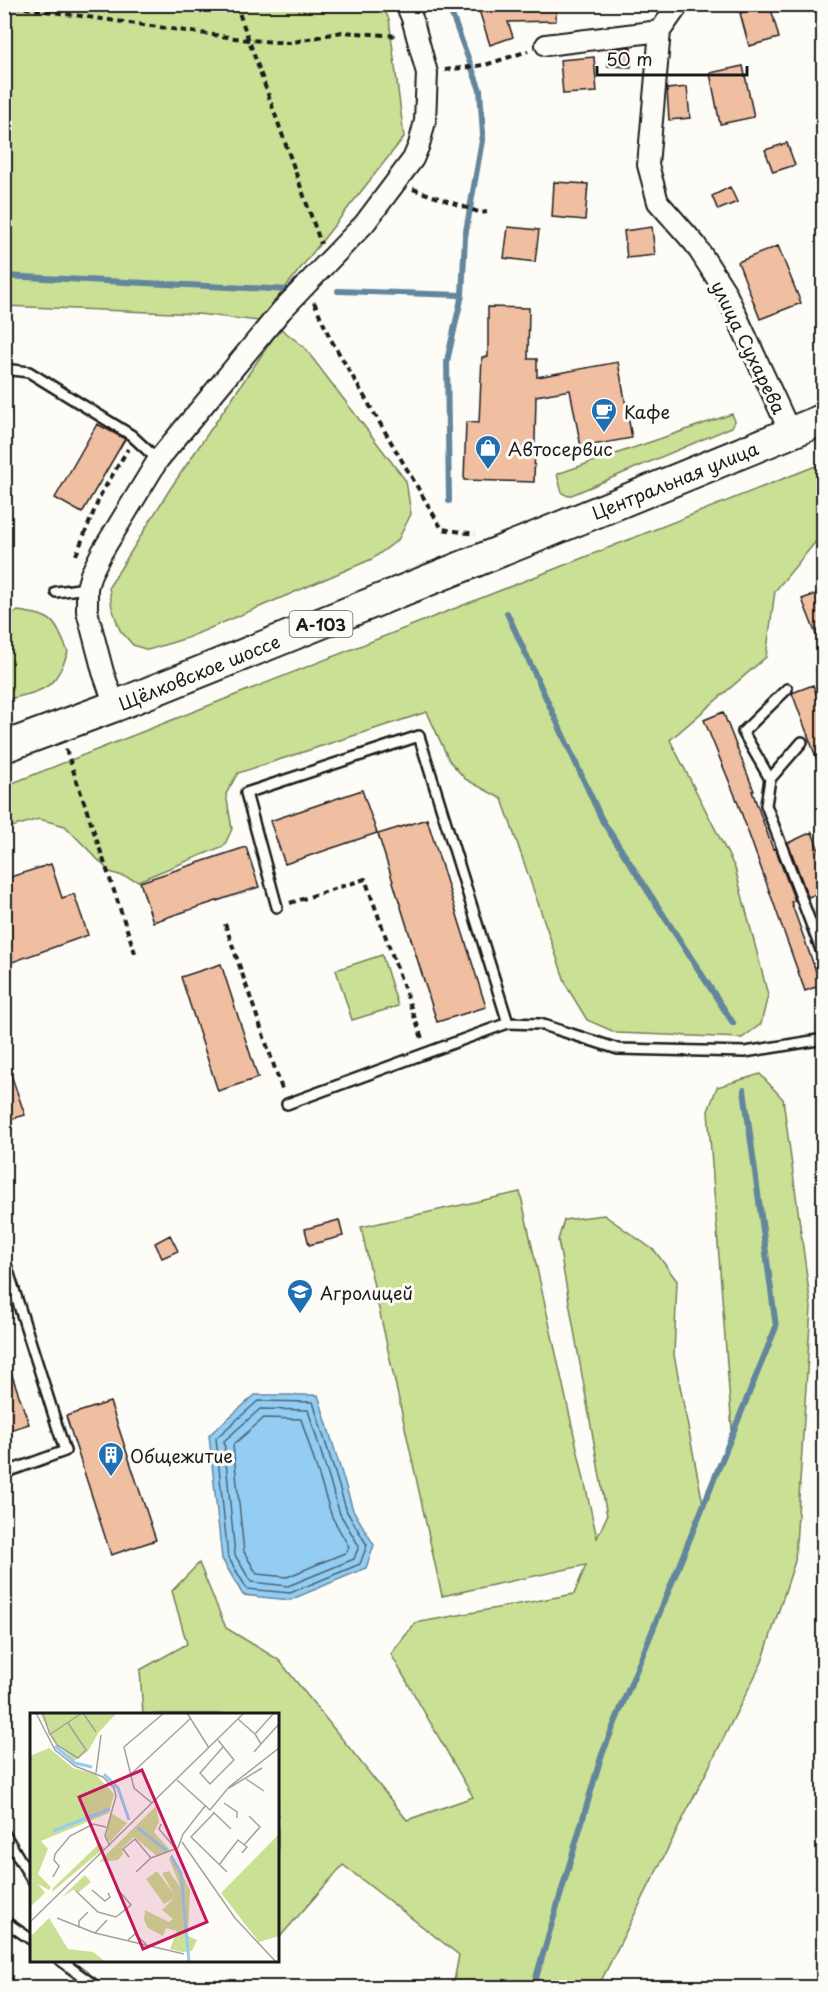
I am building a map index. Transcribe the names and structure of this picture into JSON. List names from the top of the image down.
{
  "streets": {
    "main road": ["Центральная улица", "А-103", "Щёлковское шоссе"],
    "street": ["улица Сухарева"]
  },
  "crossings": [
    ["улица Сухарева", "Центральная улица"],
    ["Центральная улица", "Щёлковское шоссе"]
  ],
  "places": {
    "cafe": ["Кафе"],
    "shop": ["Автосервис"],
    "school or university": ["Агролицей"],
    "building": ["Общежитие"]
  },
  "scale_bar": "50 m"
}
